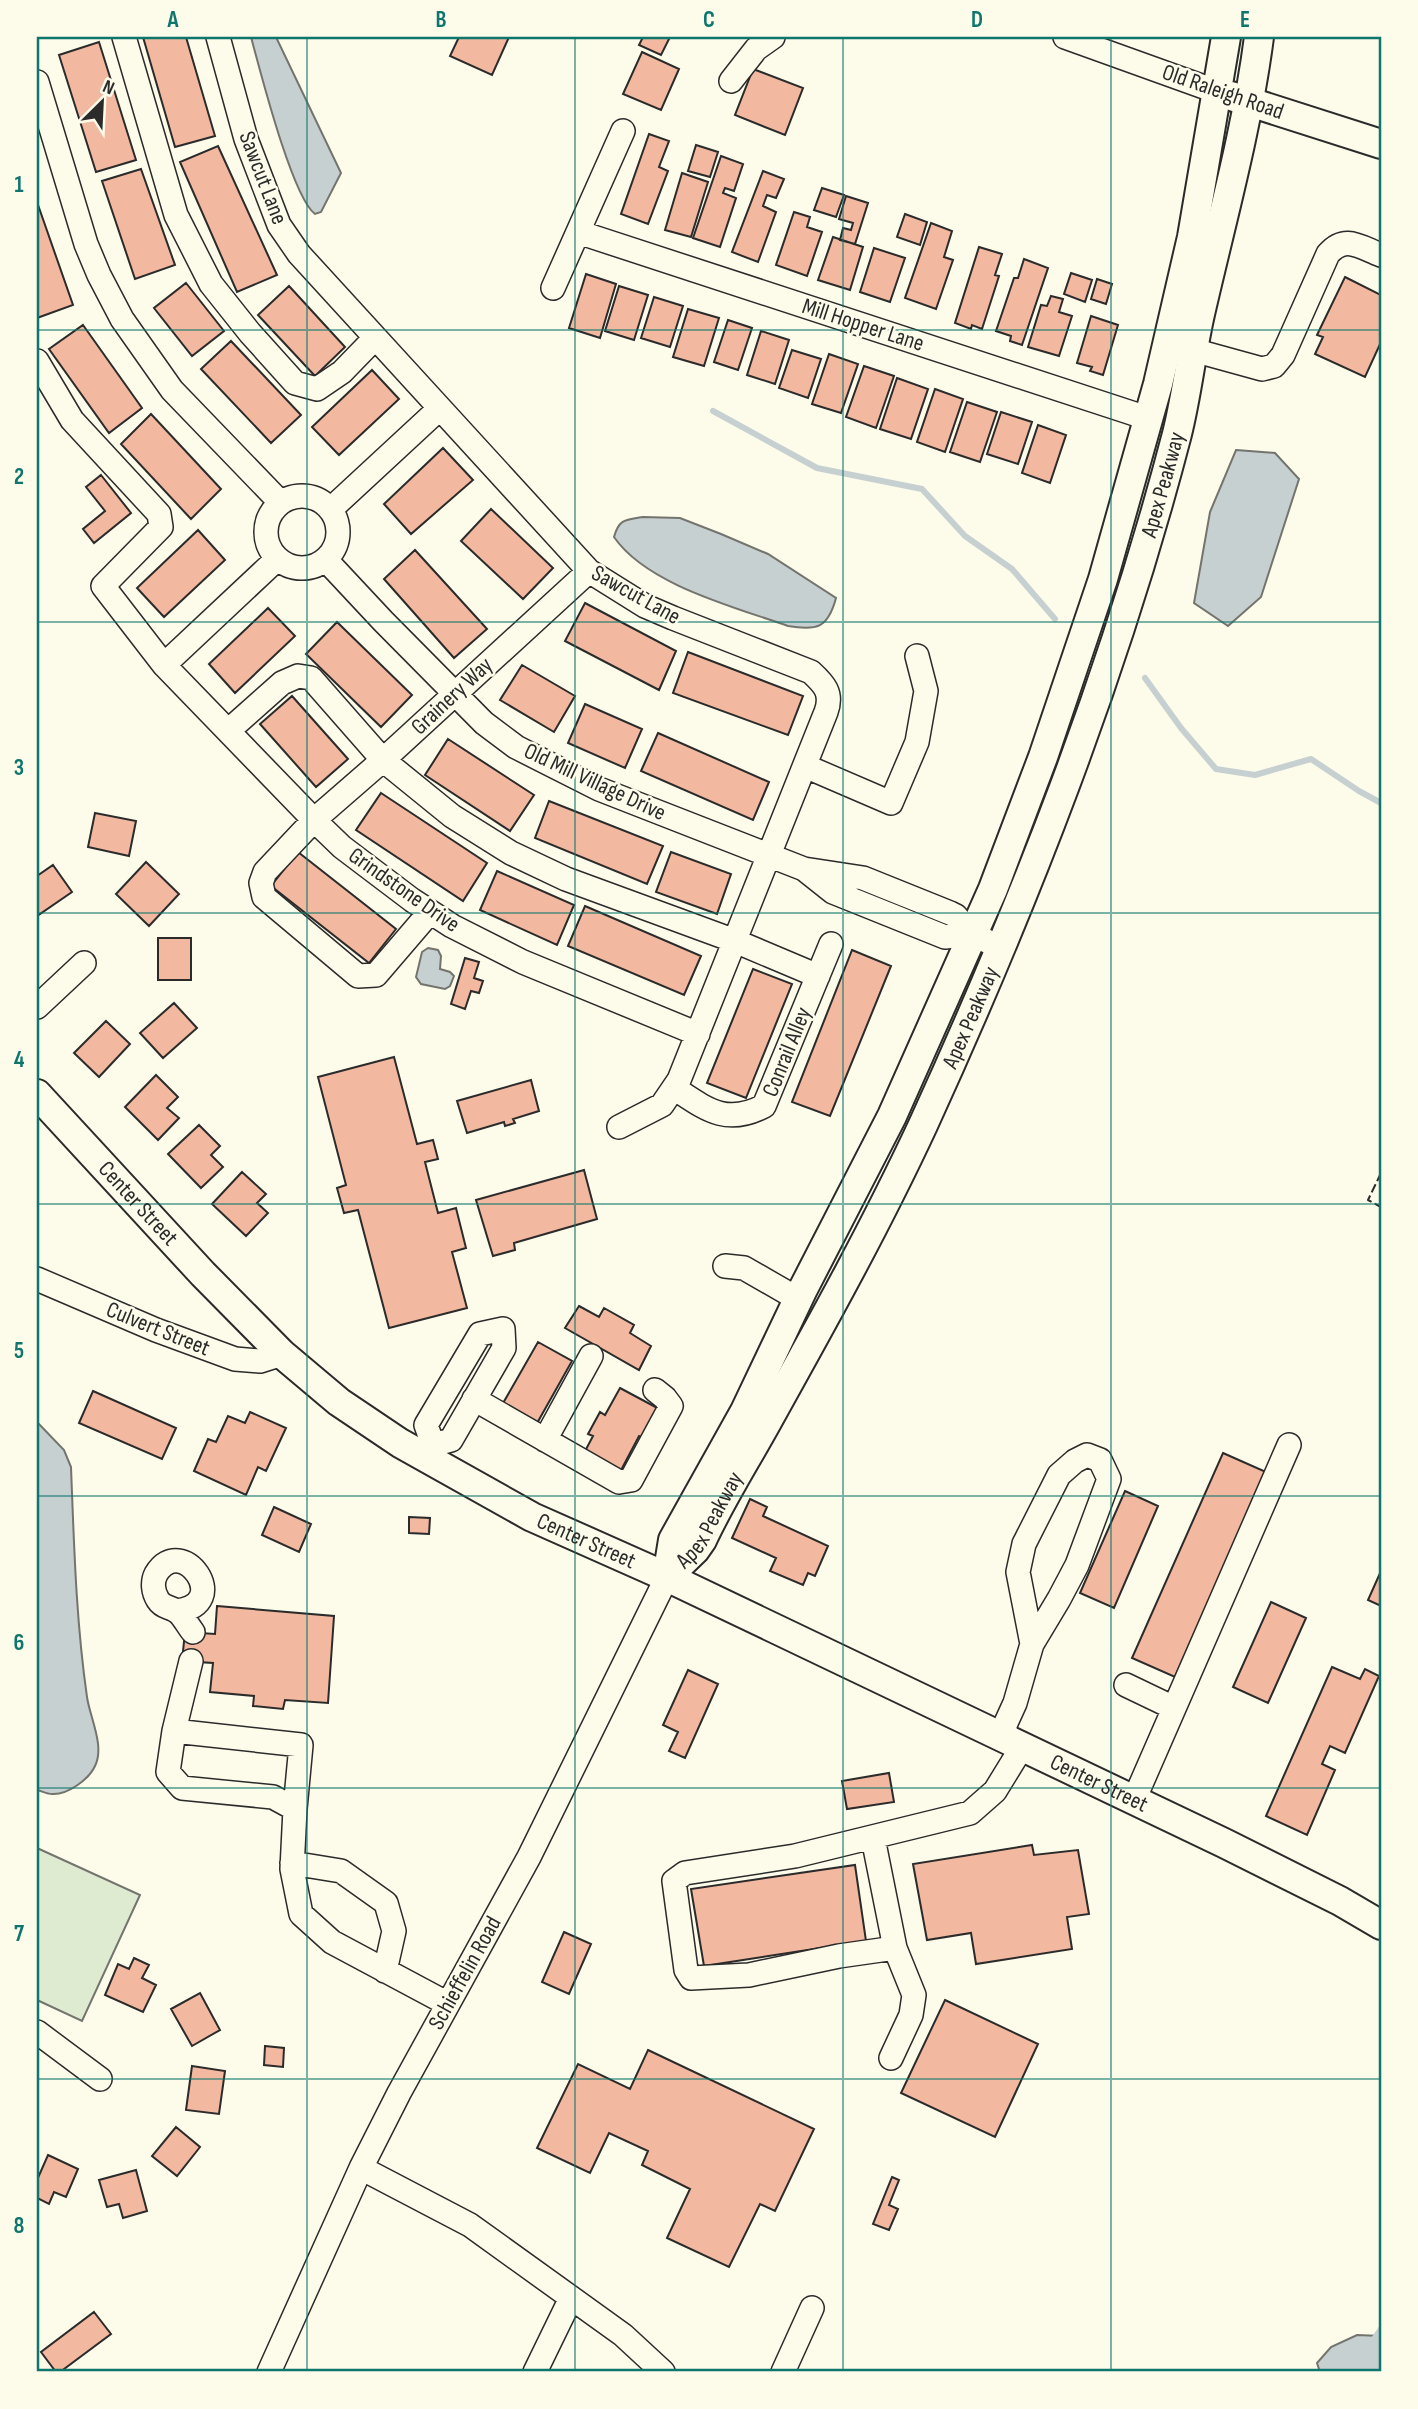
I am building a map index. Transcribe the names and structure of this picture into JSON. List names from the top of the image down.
{
  "streets": {
    "main road": ["Old Raleigh Road", "Apex Peakway", "Center Street"],
    "street": [
      "Sawcut Lane",
      "Mill Hopper Lane",
      "Grainery Way",
      "Old Mill Village Drive",
      "Grindstone Drive",
      "Conrail Alley",
      "Culvert Street",
      "Schieffelin Road"
    ]
  },
  "crossings": [
    ["Old Raleigh Road", "Apex Peakway"],
    ["Sawcut Lane", "Grainery Way"],
    ["Sawcut Lane", "Old Mill Village Drive"],
    ["Sawcut Lane", "Grindstone Drive"],
    ["Sawcut Lane", "Conrail Alley"],
    ["Mill Hopper Lane", "Apex Peakway"],
    ["Apex Peakway", "Old Mill Village Drive"],
    ["Apex Peakway", "Center Street"],
    ["Apex Peakway", "Schieffelin Road"],
    ["Grainery Way", "Old Mill Village Drive"],
    ["Grainery Way", "Grindstone Drive"],
    ["Center Street", "Culvert Street"],
    ["Center Street", "Schieffelin Road"]
  ],
  "north": "top right",
  "grid": {
    "columns": [
      "A",
      "B",
      "C",
      "D",
      "E"
    ],
    "rows": [
      "1",
      "2",
      "3",
      "4",
      "5",
      "6",
      "7",
      "8"
    ]
  }
}
